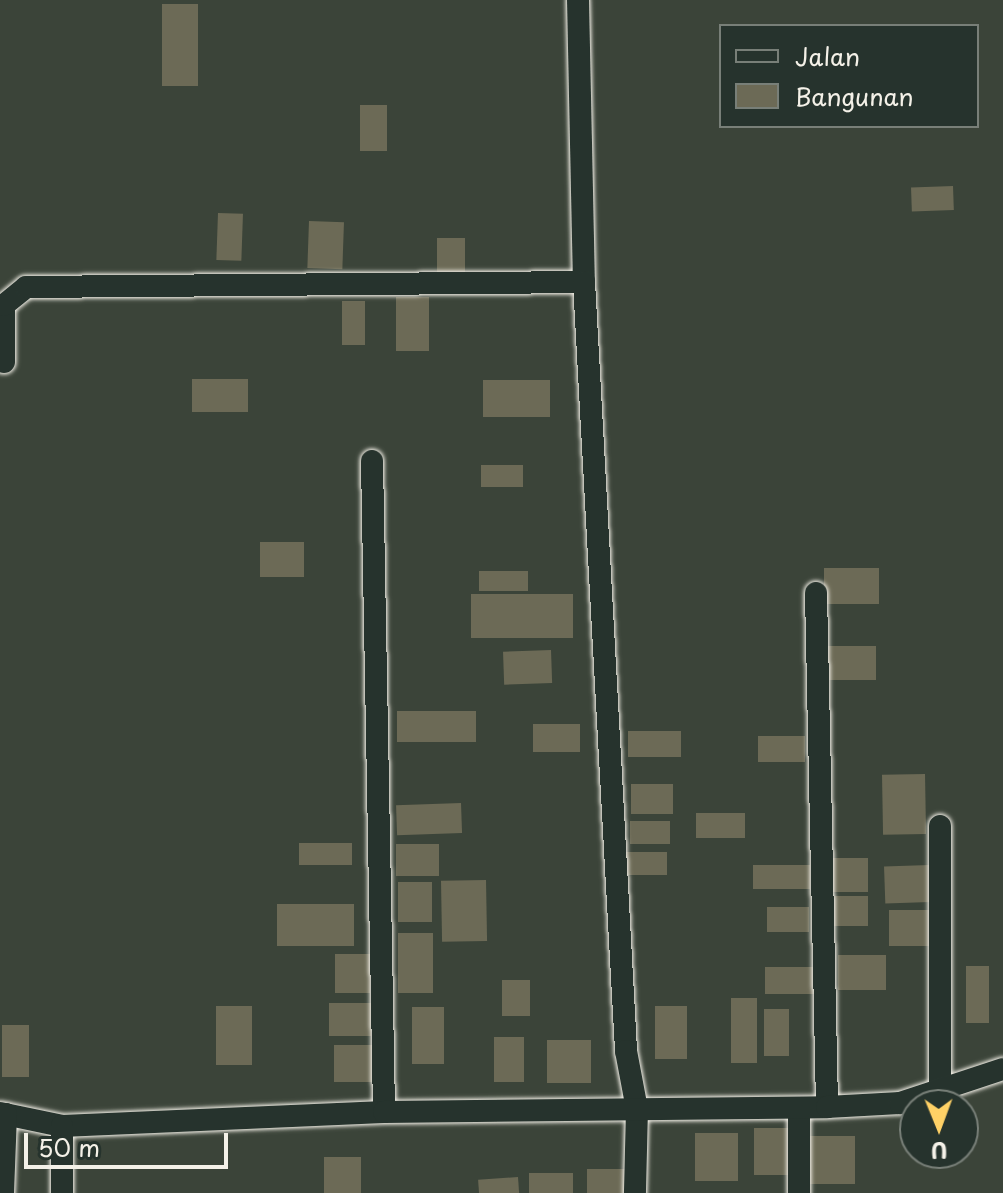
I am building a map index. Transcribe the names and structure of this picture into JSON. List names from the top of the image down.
{
  "legend": ["Jalan", "Bangunan"],
  "scale_bar": "50 m",
  "north": "bottom"
}
